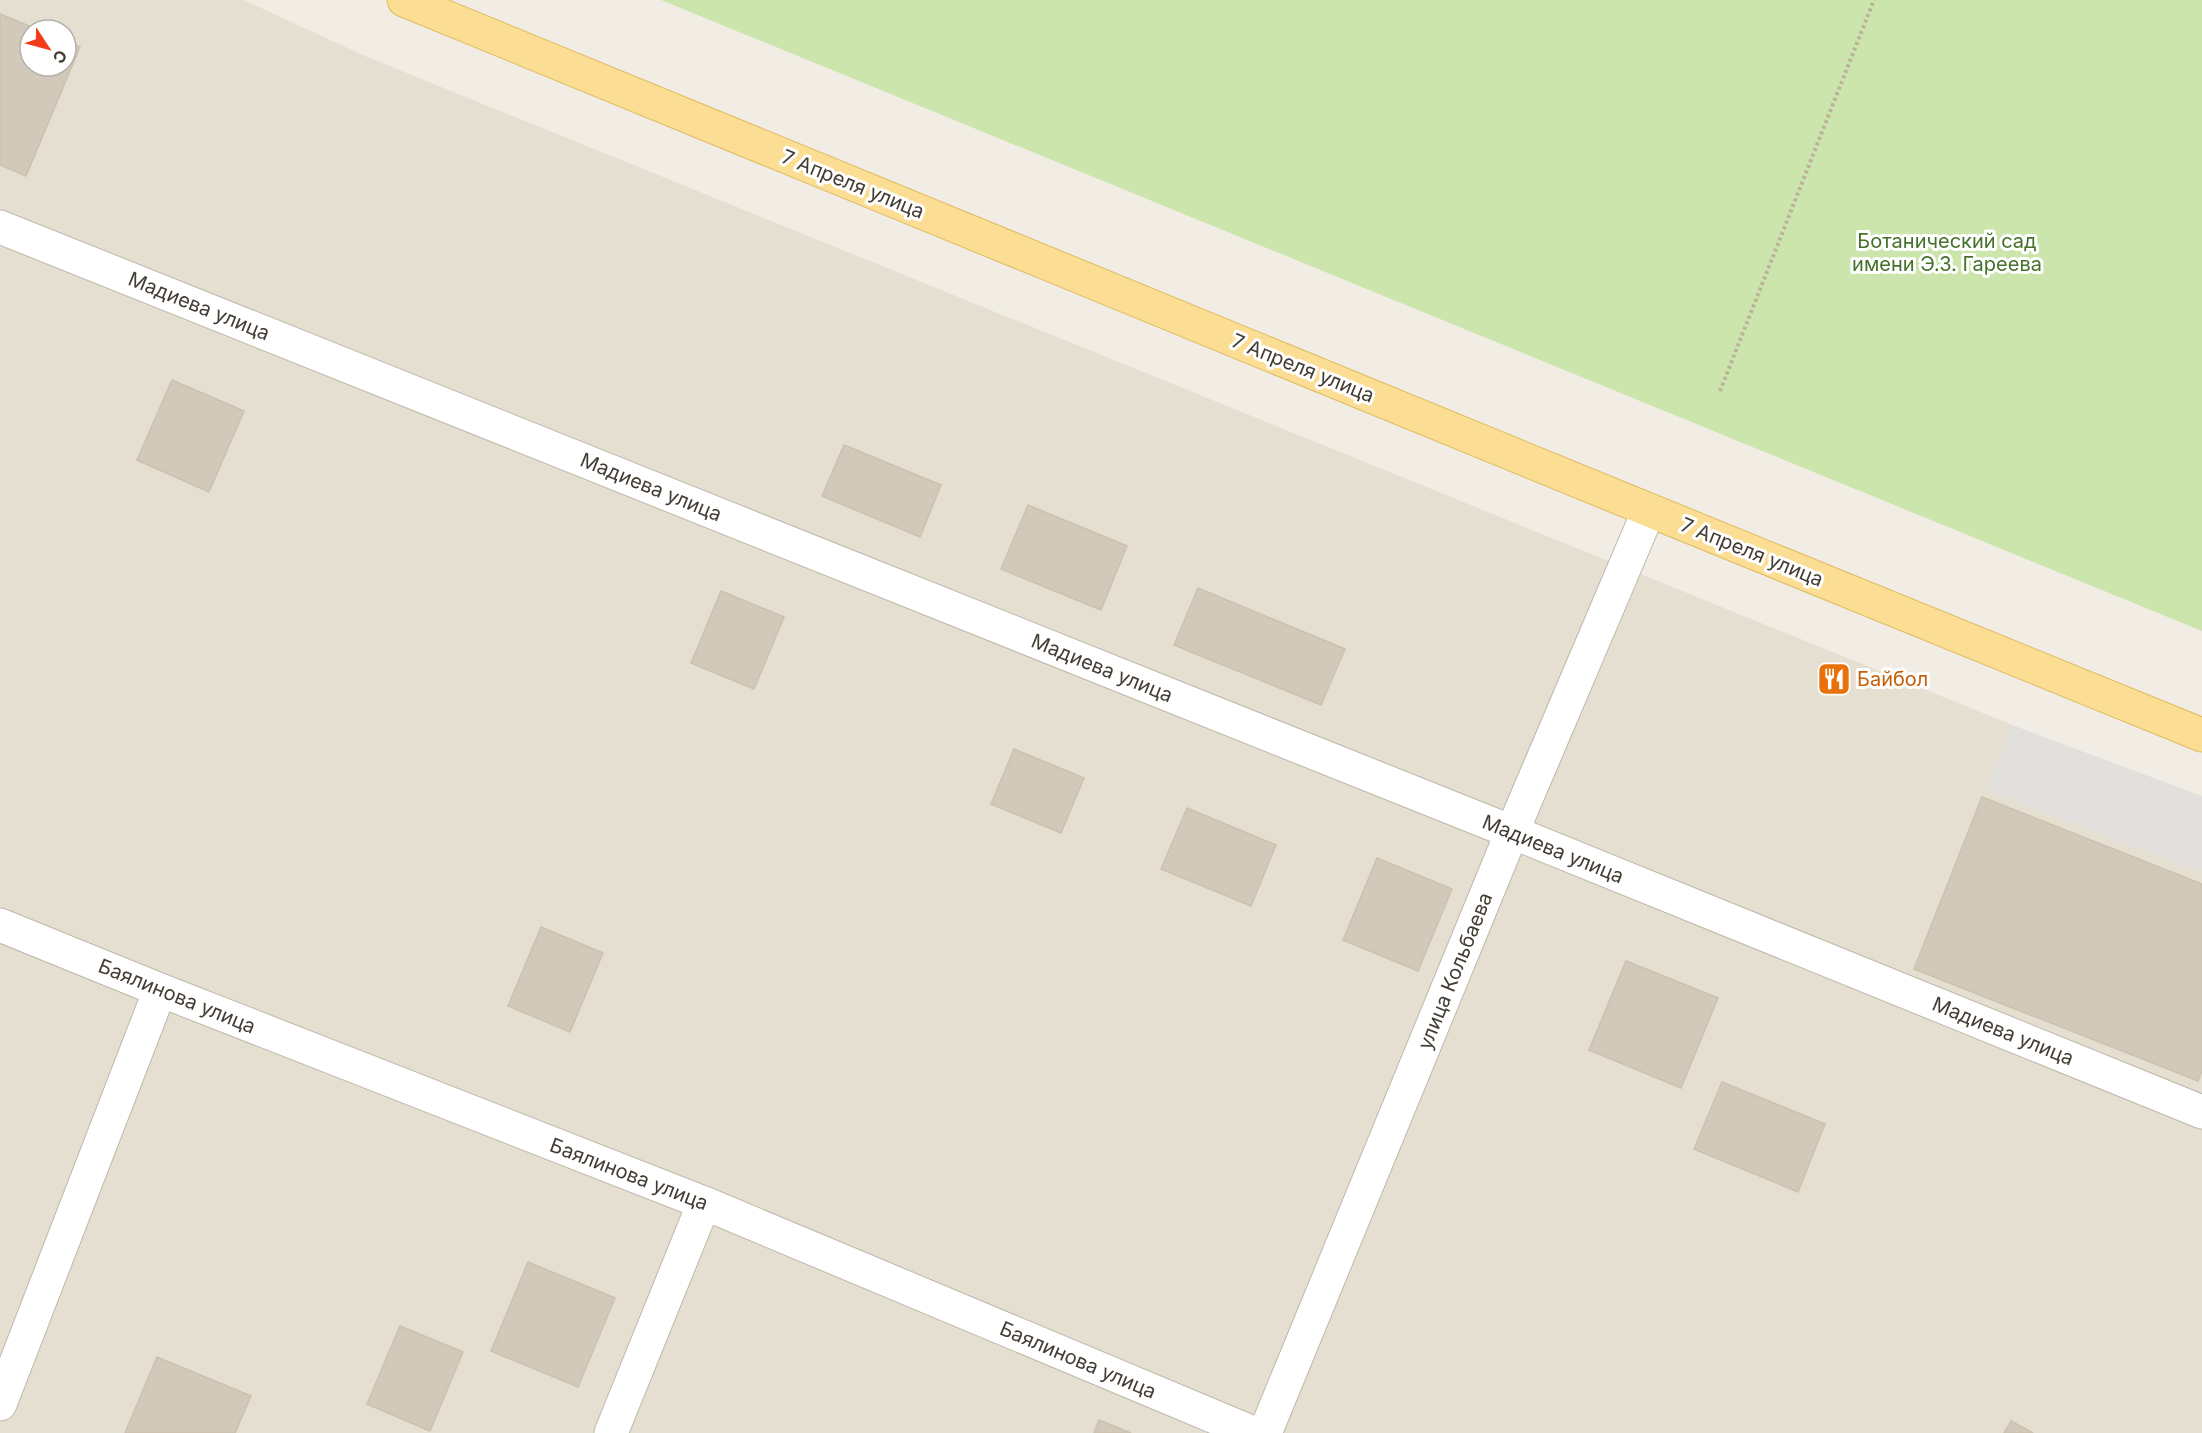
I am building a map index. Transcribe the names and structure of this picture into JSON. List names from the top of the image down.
{
  "streets": {
    "main road": ["7 Апреля улица"],
    "street": ["Мадиева улица", "улица Кольбаева", "Баялинова улица"]
  },
  "crossings": [
    ["7 Апреля улица", "улица Кольбаева"],
    ["Мадиева улица", "улица Кольбаева"]
  ],
  "parks": ["Ботанический сад имени Э.З. Гареева"],
  "places": {
    "restaurant": ["Байбол"]
  },
  "north": "bottom right"
}
